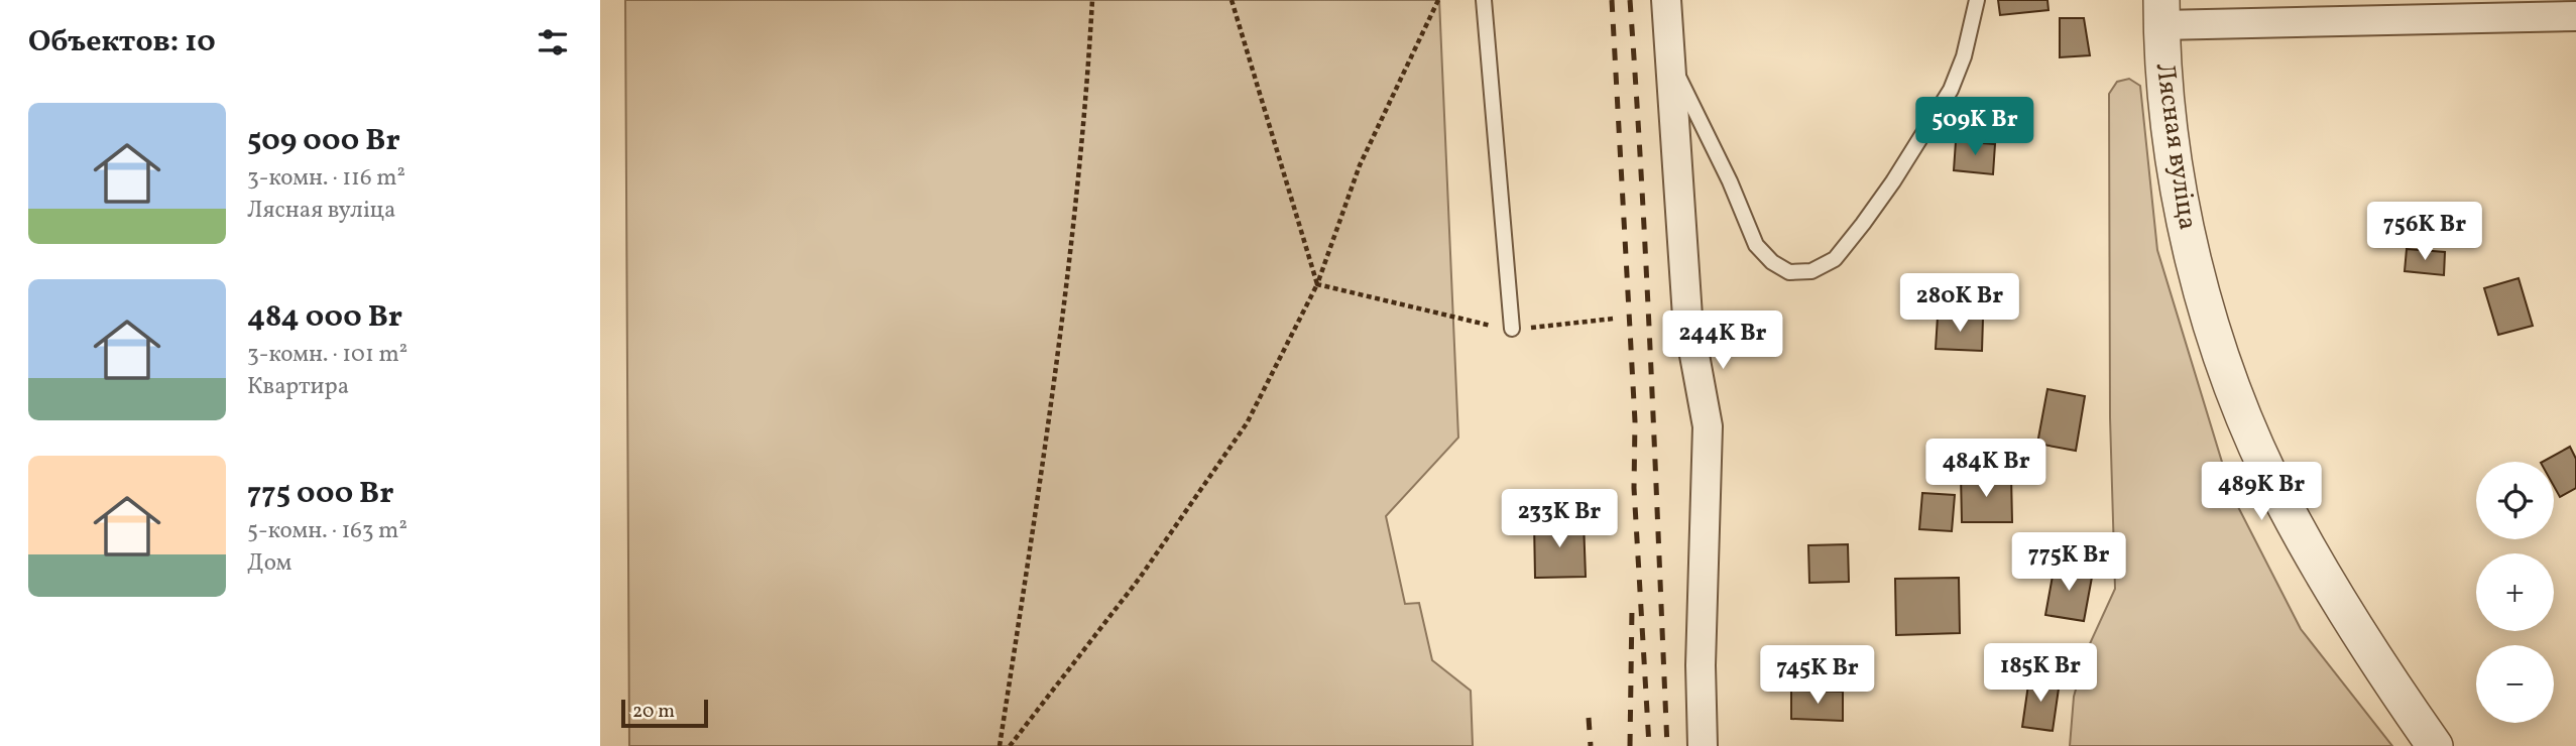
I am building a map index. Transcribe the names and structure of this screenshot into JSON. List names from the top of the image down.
{
  "streets": {
    "street": ["Лясная вуліца"]
  },
  "scale_bar": "20 m",
  "page": {
    "heading": "Объектов: 10",
    "list": [
      {
        "name": "509 000 Br",
        "note": "3-комн. · 116 m² · Лясная вуліца"
      },
      {
        "name": "484 000 Br",
        "note": "3-комн. · 101 m² · Квартира"
      },
      {
        "name": "775 000 Br",
        "note": "5-комн. · 163 m² · Дом"
      }
    ],
    "price": [
      "509K Br",
      "756K Br",
      "280K Br",
      "244K Br",
      "484K Br",
      "489K Br",
      "233K Br",
      "775K Br",
      "185K Br",
      "745K Br"
    ],
    "map_buttons": ["+", "−"],
    "scale": "20 m"
  }
}
